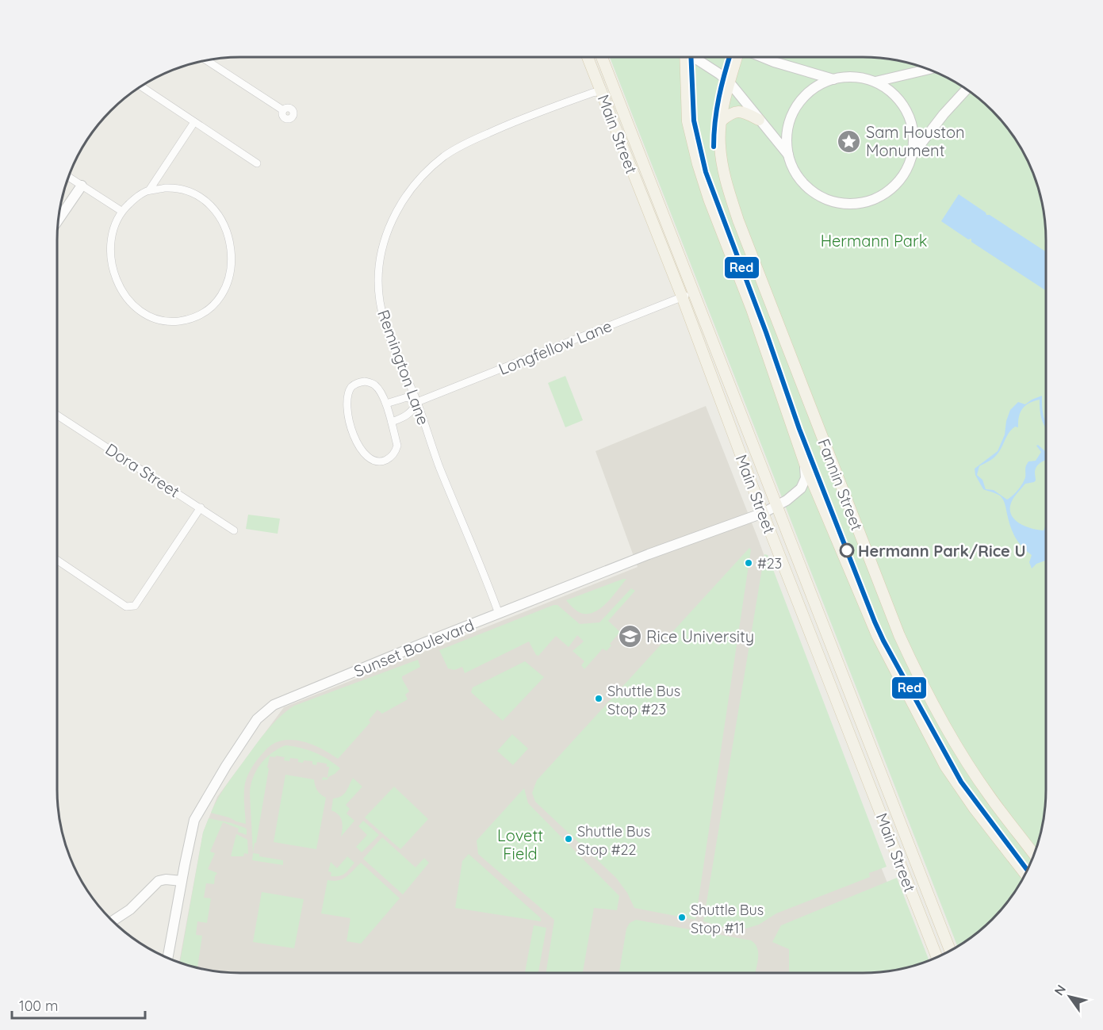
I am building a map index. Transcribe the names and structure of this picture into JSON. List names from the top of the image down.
{
  "streets": {
    "main road": ["Main Street", "Fannin Street", "Sunset Boulevard"],
    "street": ["Longfellow Lane", "Remington Lane", "Dora Street"]
  },
  "crossings": [
    ["Main Street", "Longfellow Lane"],
    ["Main Street", "Remington Lane"],
    ["Main Street", "Sunset Boulevard"],
    ["Longfellow Lane", "Remington Lane"],
    ["Remington Lane", "Sunset Boulevard"],
    ["Fannin Street", "Sunset Boulevard"]
  ],
  "parks": ["Hermann Park", "Lovett Field"],
  "places": {
    "place": ["Sam Houston Monument"],
    "other": [
      "Hermann Park/Rice U",
      "#23",
      "Shuttle Bus Stop #23",
      "Shuttle Bus Stop #22",
      "Shuttle Bus Stop #11"
    ],
    "school or university": ["Rice University"]
  },
  "lines": ["transit line Red"],
  "scale_bar": "100 m",
  "north": "top left"
}
